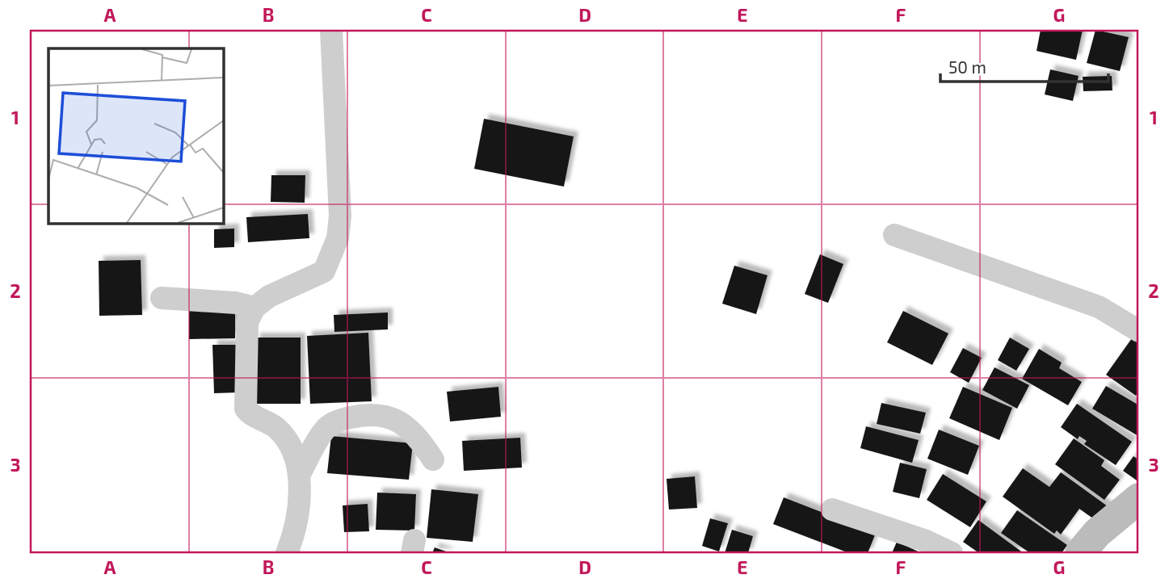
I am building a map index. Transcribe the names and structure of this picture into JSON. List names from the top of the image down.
{
  "scale_bar": "50 m",
  "grid": {
    "columns": [
      "A",
      "B",
      "C",
      "D",
      "E",
      "F",
      "G"
    ],
    "rows": ["1", "2", "3"]
  }
}
